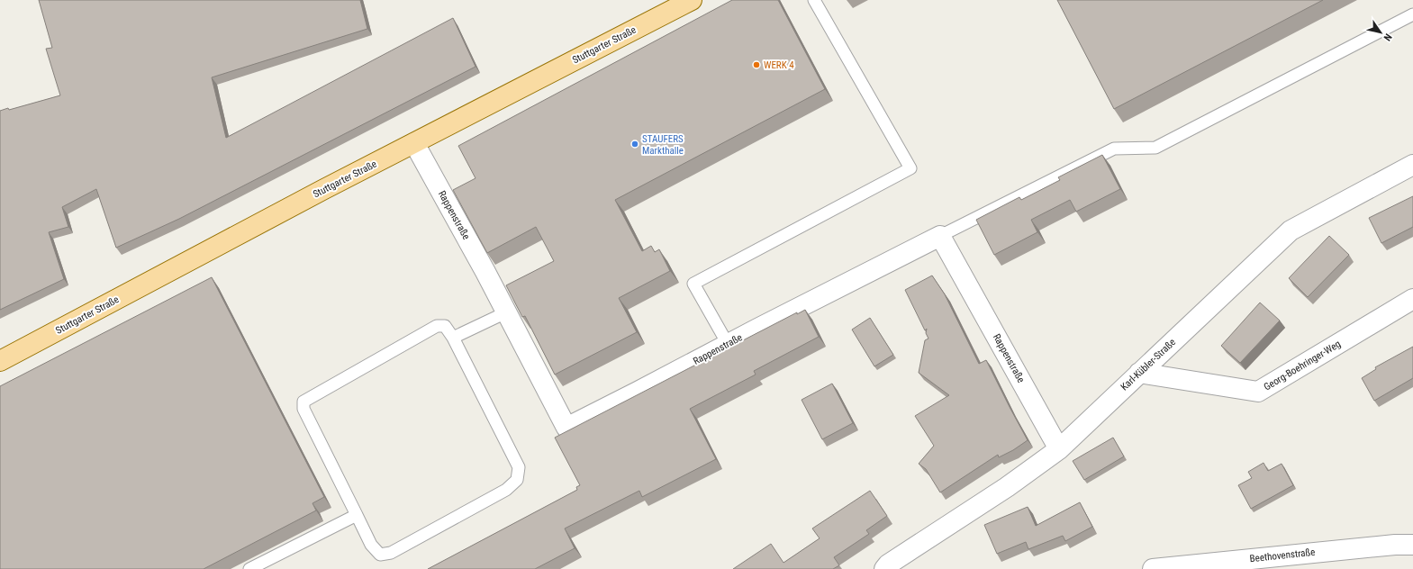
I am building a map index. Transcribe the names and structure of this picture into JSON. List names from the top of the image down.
{
  "streets": {
    "main road": ["Stuttgarter Straße"],
    "street": [
      "Rappenstraße",
      "Karl-Kübler-Straße",
      "Georg-Boehringer-Weg",
      "Beethovenstraße"
    ]
  },
  "crossings": [
    ["Stuttgarter Straße", "Rappenstraße"],
    ["Rappenstraße", "Karl-Kübler-Straße"],
    ["Karl-Kübler-Straße", "Georg-Boehringer-Weg"]
  ],
  "places": ["WERK 4", "STAUFERS Markthalle"],
  "north": "bottom right"
}
